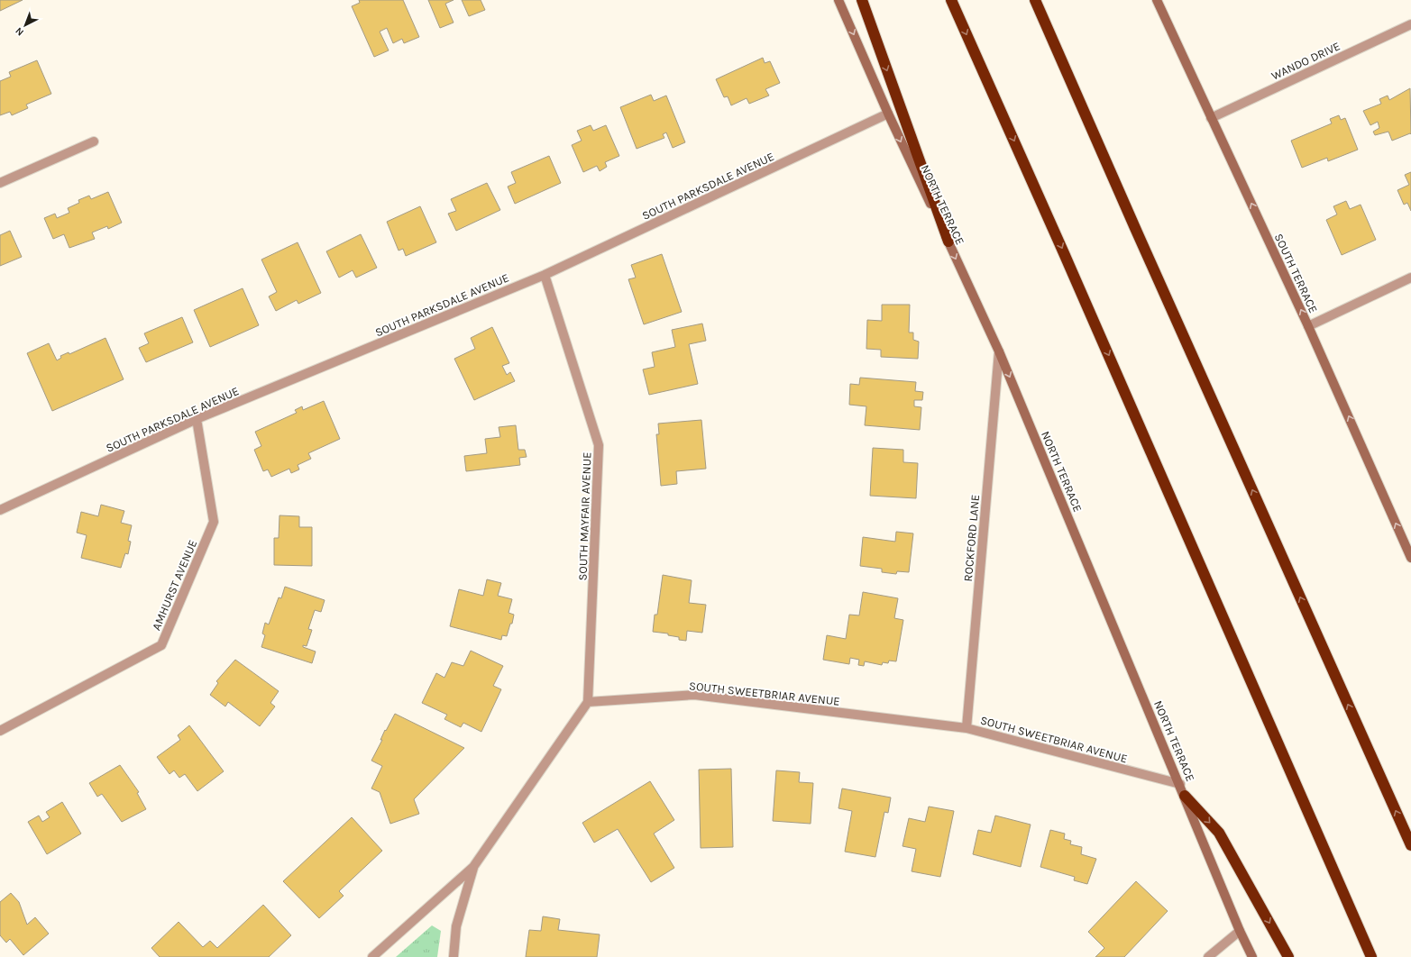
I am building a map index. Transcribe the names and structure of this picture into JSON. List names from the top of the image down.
{
  "streets": {
    "street": [
      "WANDO DRIVE",
      "SOUTH PARKSDALE AVENUE",
      "NORTH TERRACE",
      "SOUTH TERRACE",
      "SOUTH MAYFAIR AVENUE",
      "ROCKFORD LANE",
      "AMHURST AVENUE",
      "SOUTH SWEETBRIAR AVENUE"
    ]
  },
  "crossings": [
    ["WANDO DRIVE", "SOUTH TERRACE"],
    ["SOUTH PARKSDALE AVENUE", "NORTH TERRACE"],
    ["SOUTH PARKSDALE AVENUE", "SOUTH MAYFAIR AVENUE"],
    ["SOUTH PARKSDALE AVENUE", "AMHURST AVENUE"],
    ["NORTH TERRACE", "ROCKFORD LANE"],
    ["NORTH TERRACE", "SOUTH SWEETBRIAR AVENUE"],
    ["SOUTH MAYFAIR AVENUE", "SOUTH SWEETBRIAR AVENUE"],
    ["ROCKFORD LANE", "SOUTH SWEETBRIAR AVENUE"]
  ],
  "one_way": ["NORTH TERRACE", "SOUTH TERRACE"],
  "north": "bottom left"
}
